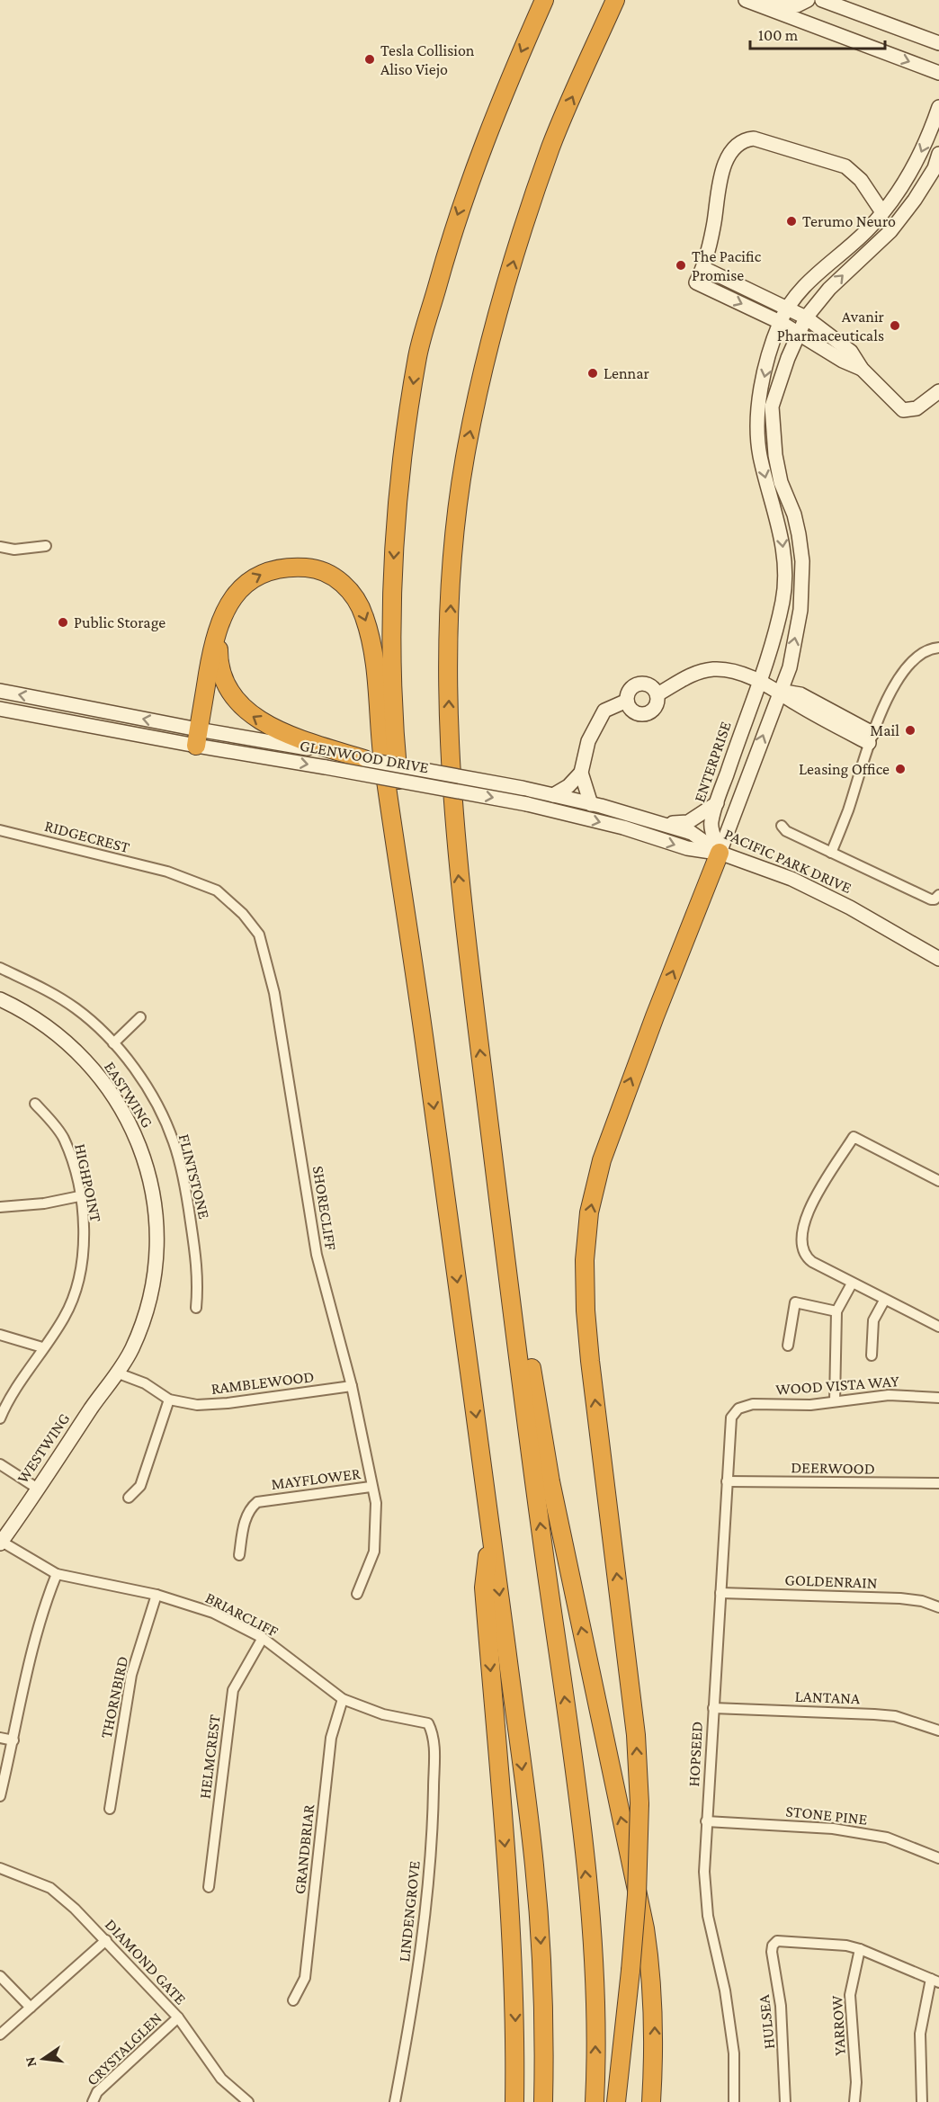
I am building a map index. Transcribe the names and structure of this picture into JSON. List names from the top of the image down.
{
  "streets": {
    "main road": [
      "GLENWOOD DRIVE",
      "ENTERPRISE",
      "PACIFIC PARK DRIVE",
      "EASTWING",
      "WESTWING"
    ],
    "street": [
      "RIDGECREST",
      "FLINTSTONE",
      "HIGHPOINT",
      "SHORECLIFF",
      "RAMBLEWOOD",
      "WOOD VISTA WAY",
      "DEERWOOD",
      "MAYFLOWER",
      "GOLDENRAIN",
      "BRIARCLIFF",
      "THORNBIRD",
      "LANTANA",
      "HOPSEED",
      "HELMCREST",
      "STONE PINE",
      "GRANDBRIAR",
      "LINDENGROVE",
      "DIAMOND GATE",
      "HULSEA",
      "YARROW",
      "CRYSTALGLEN"
    ]
  },
  "crossings": [
    ["GLENWOOD DRIVE", "ENTERPRISE"],
    ["GLENWOOD DRIVE", "PACIFIC PARK DRIVE"],
    ["ENTERPRISE", "PACIFIC PARK DRIVE"],
    ["RIDGECREST", "SHORECLIFF"],
    ["EASTWING", "RAMBLEWOOD"],
    ["EASTWING", "WESTWING"],
    ["SHORECLIFF", "RAMBLEWOOD"],
    ["SHORECLIFF", "MAYFLOWER"],
    ["RAMBLEWOOD", "WESTWING"],
    ["WOOD VISTA WAY", "HOPSEED"],
    ["WESTWING", "BRIARCLIFF"],
    ["DEERWOOD", "HOPSEED"],
    ["GOLDENRAIN", "HOPSEED"],
    ["BRIARCLIFF", "THORNBIRD"],
    ["BRIARCLIFF", "HELMCREST"],
    ["BRIARCLIFF", "GRANDBRIAR"],
    ["BRIARCLIFF", "LINDENGROVE"],
    ["LANTANA", "HOPSEED"],
    ["HOPSEED", "STONE PINE"],
    ["DIAMOND GATE", "CRYSTALGLEN"],
    ["HULSEA", "YARROW"]
  ],
  "places": [
    "Tesla Collision Aliso Viejo",
    "Terumo Neuro",
    "The Pacific Promise",
    "Avanir Pharmaceuticals",
    "Lennar",
    "Public Storage",
    "Mail",
    "Leasing Office"
  ],
  "scale_bar": "100 m",
  "north": "left"
}
